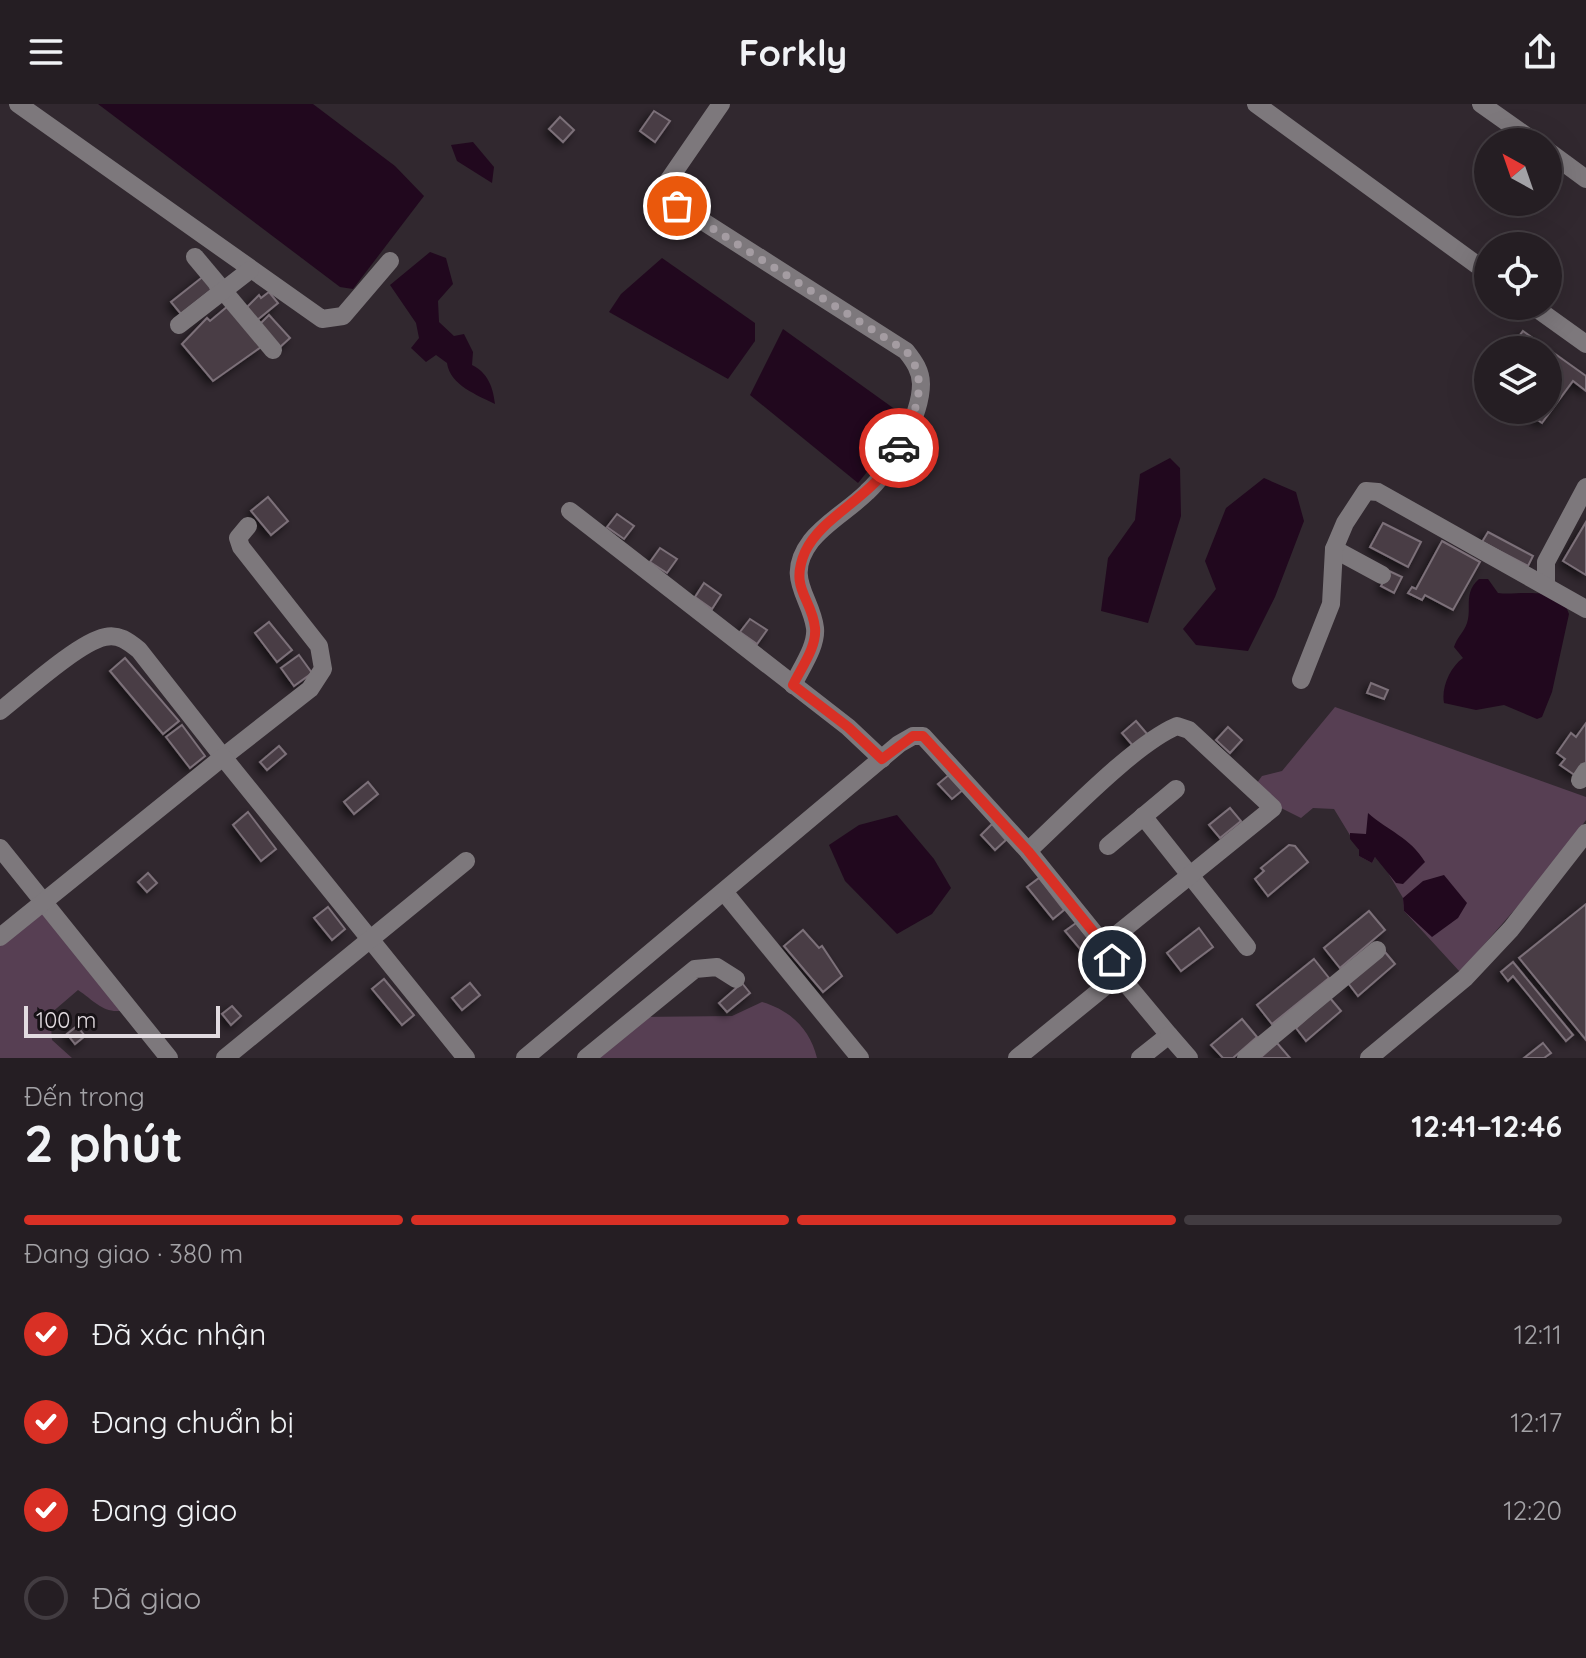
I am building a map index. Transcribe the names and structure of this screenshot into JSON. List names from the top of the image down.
{
  "scale_bar": "100 m",
  "north": "top left",
  "page": {
    "header": "Forkly",
    "scale": "100 m",
    "heading": ["2 phút", "Đến trong", "12:41–12:46"],
    "bar": "Đang giao · 380 m",
    "list": [
      ["Đã xác nhận", "12:11"],
      ["Đang chuẩn bị", "12:17"],
      ["Đang giao", "12:20"],
      "Đã giao"
    ]
  }
}
